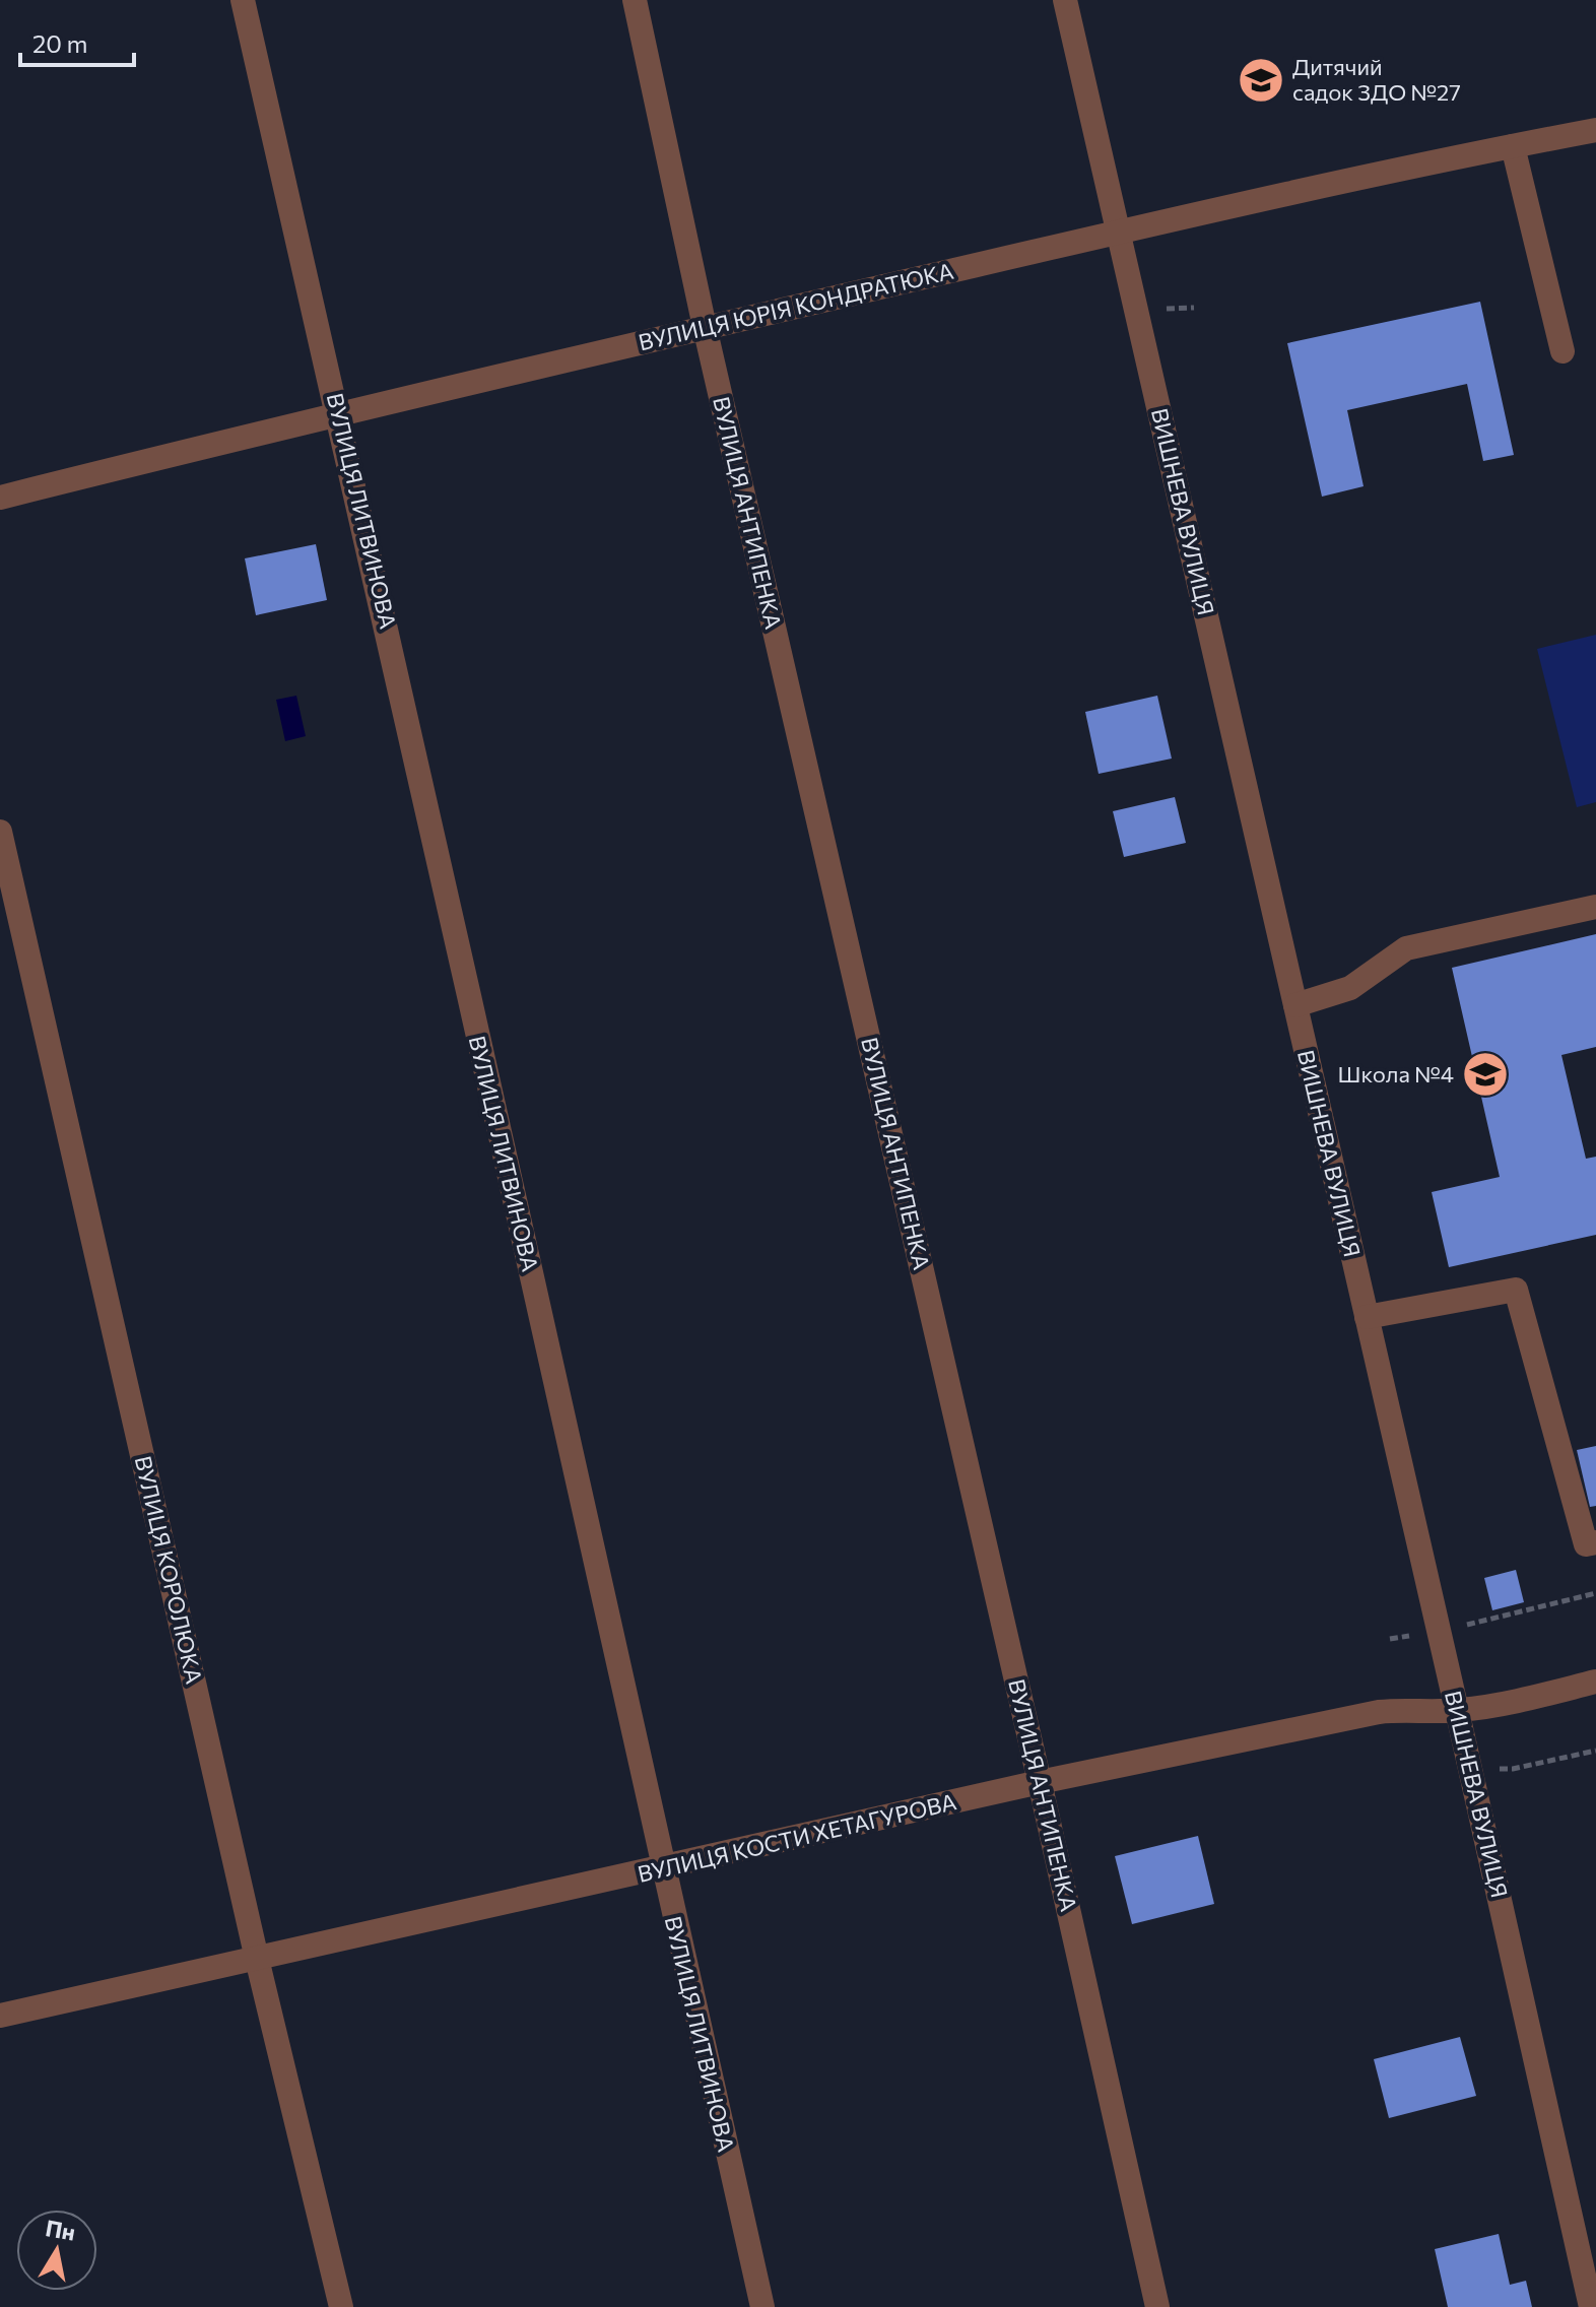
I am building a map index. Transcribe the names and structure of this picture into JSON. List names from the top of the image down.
{
  "streets": {
    "street": [
      "ВУЛИЦЯ ЮРІЯ КОНДРАТЮКА",
      "ВУЛИЦЯ ЛИТВИНОВА",
      "ВИШНЕВА ВУЛИЦЯ",
      "ВУЛИЦЯ АНТИПЕНКА",
      "ВУЛИЦЯ КОРОЛЮКА",
      "ВУЛИЦЯ КОСТИ ХЕТАГУРОВА"
    ]
  },
  "crossings": [
    ["ВУЛИЦЯ ЮРІЯ КОНДРАТЮКА", "ВУЛИЦЯ ЛИТВИНОВА"],
    ["ВУЛИЦЯ ЮРІЯ КОНДРАТЮКА", "ВИШНЕВА ВУЛИЦЯ"],
    ["ВУЛИЦЯ ЮРІЯ КОНДРАТЮКА", "ВУЛИЦЯ АНТИПЕНКА"],
    ["ВУЛИЦЯ ЛИТВИНОВА", "ВУЛИЦЯ КОСТИ ХЕТАГУРОВА"],
    ["ВИШНЕВА ВУЛИЦЯ", "ВУЛИЦЯ КОСТИ ХЕТАГУРОВА"],
    ["ВУЛИЦЯ АНТИПЕНКА", "ВУЛИЦЯ КОСТИ ХЕТАГУРОВА"],
    ["ВУЛИЦЯ КОРОЛЮКА", "ВУЛИЦЯ КОСТИ ХЕТАГУРОВА"]
  ],
  "places": {
    "school or university": ["Дитячий садок ЗДО №27", "Школа №4"]
  },
  "scale_bar": "20 m",
  "north": "top"
}
